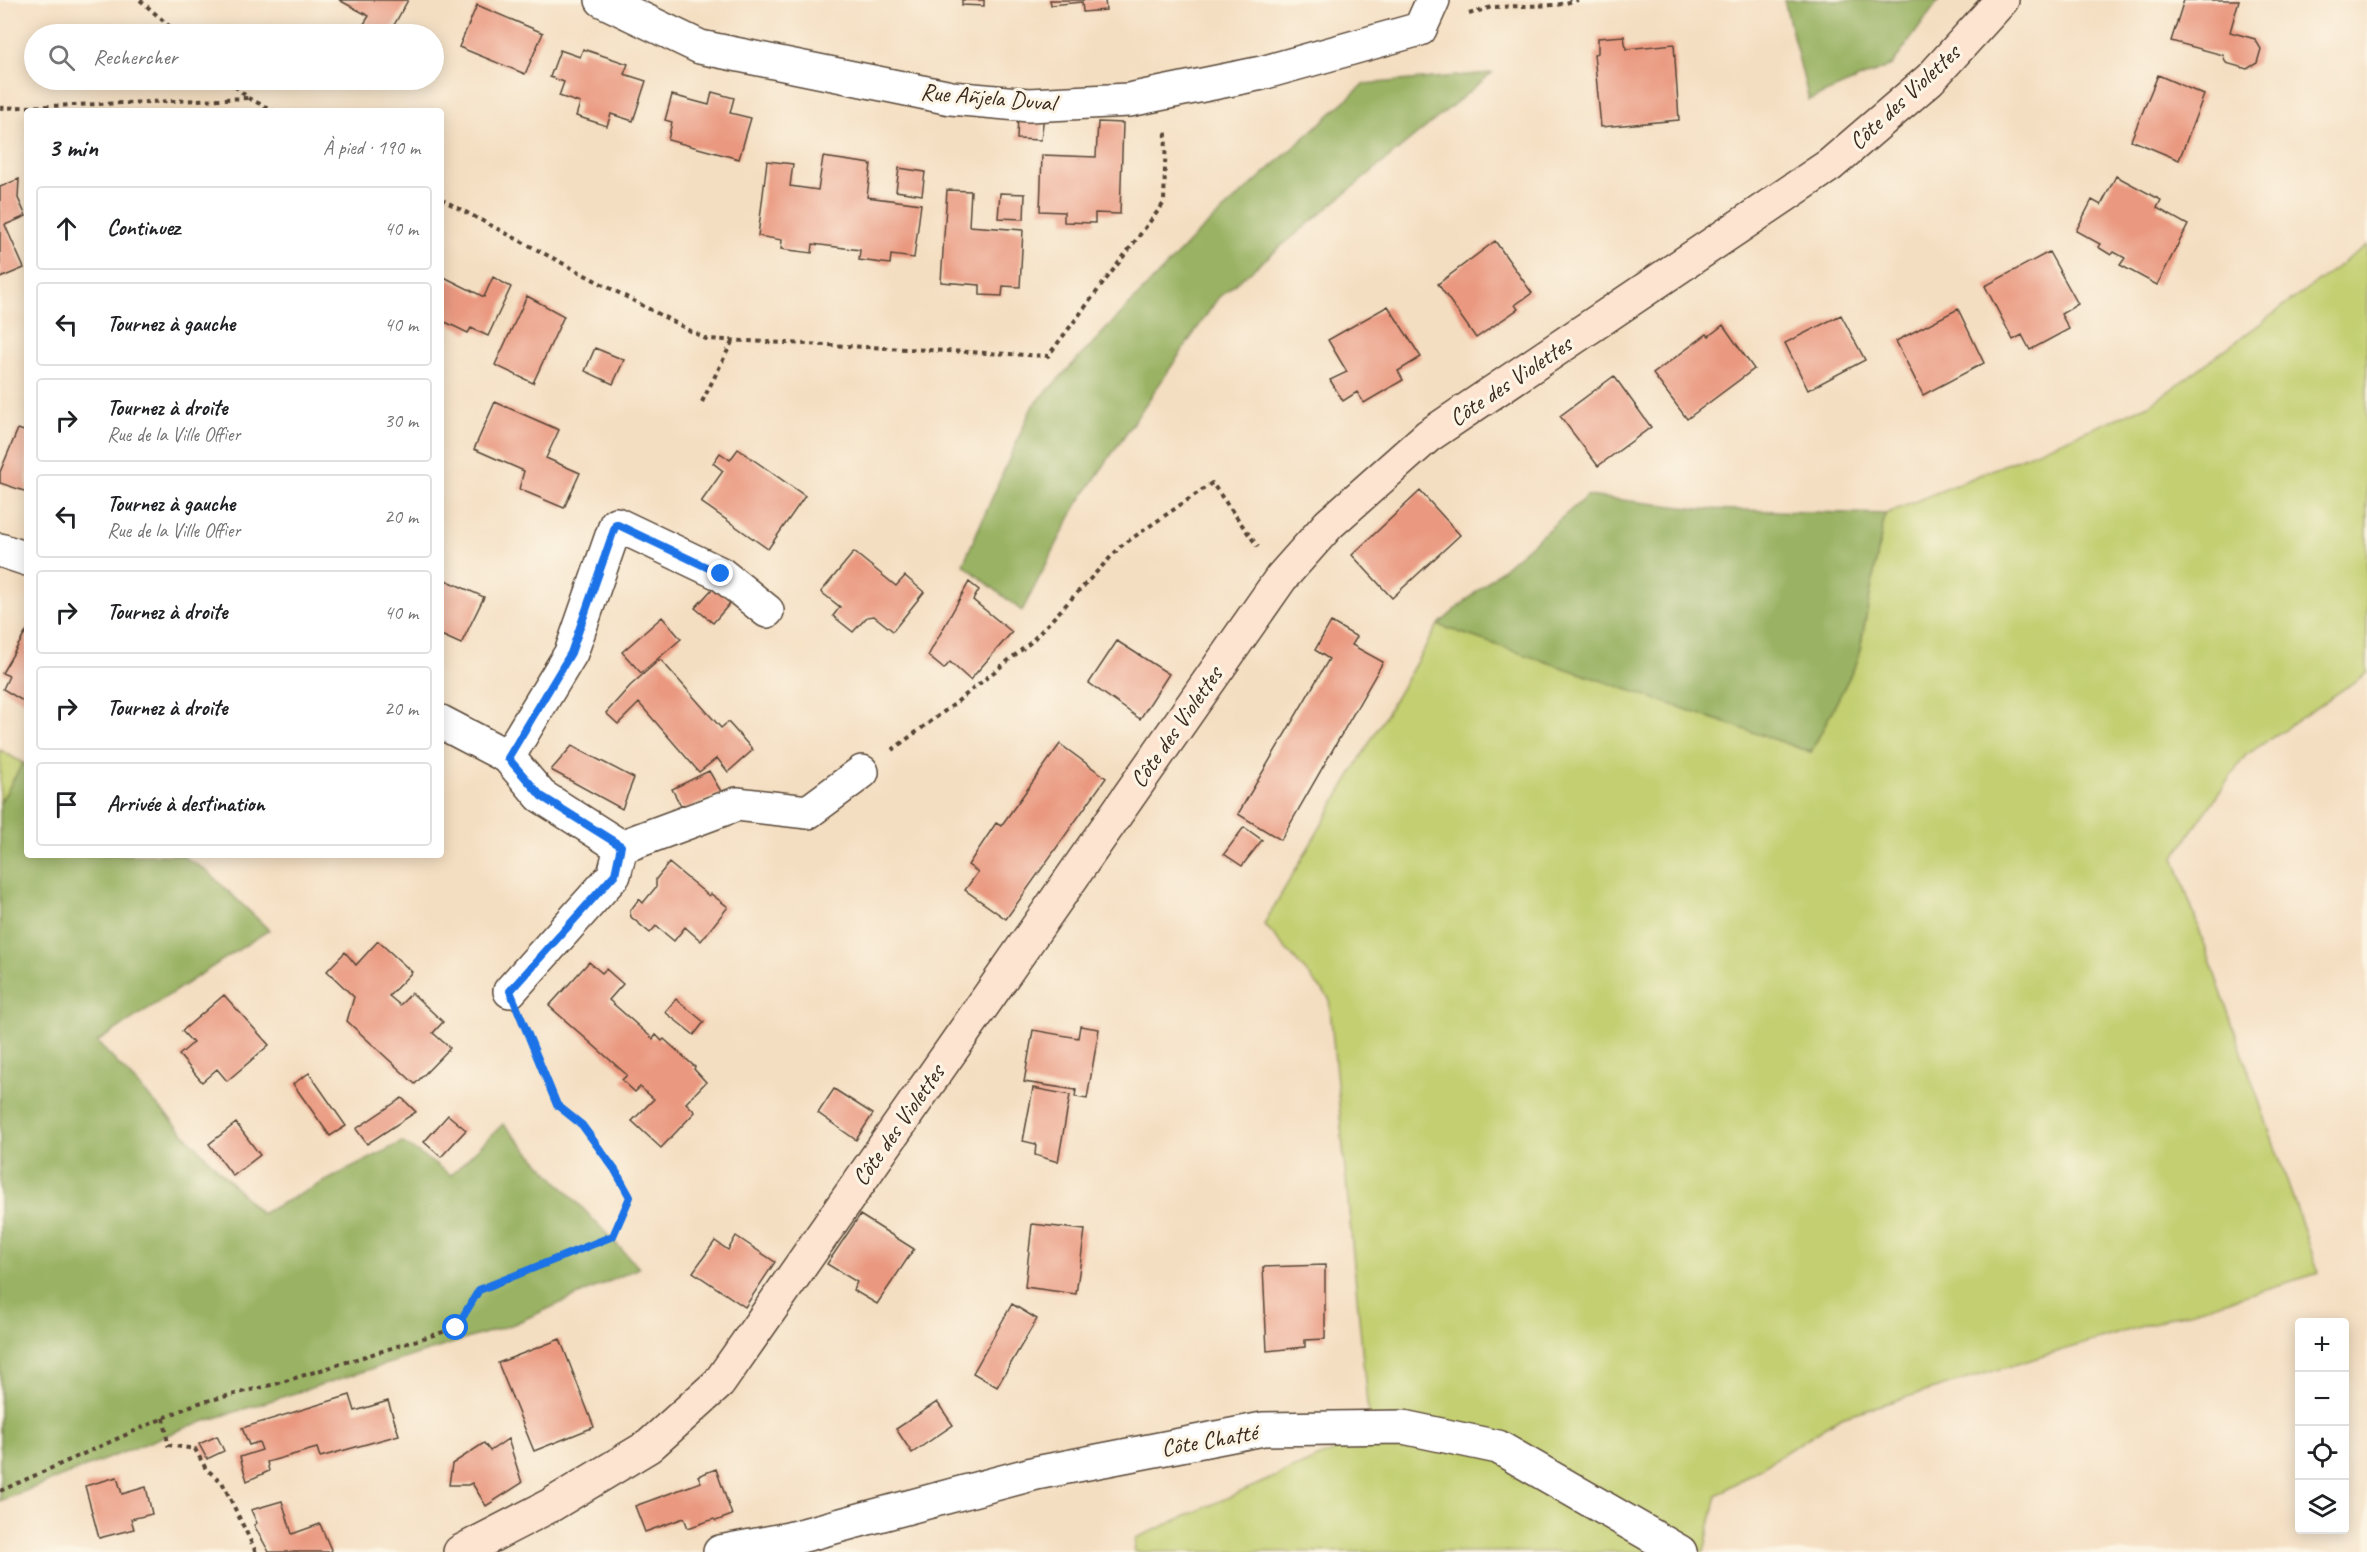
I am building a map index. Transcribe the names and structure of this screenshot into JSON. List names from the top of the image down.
{
  "streets": {
    "street": ["Rue Añjela Duval", "Côte des Violettes", "Côte Chatté"]
  },
  "page": {
    "search": "Rechercher",
    "heading": ["3 min", "À pied · 190 m"],
    "list": [
      ["Continuez", "40 m"],
      ["Tournez à gauche", "40 m"],
      ["Tournez à droite", "Rue de la Ville Offier", "30 m"],
      ["Tournez à gauche", "Rue de la Ville Offier", "20 m"],
      ["Tournez à droite", "40 m"],
      ["Tournez à droite", "20 m"],
      "Arrivée à destination"
    ],
    "map_buttons": ["+", "−"]
  }
}
